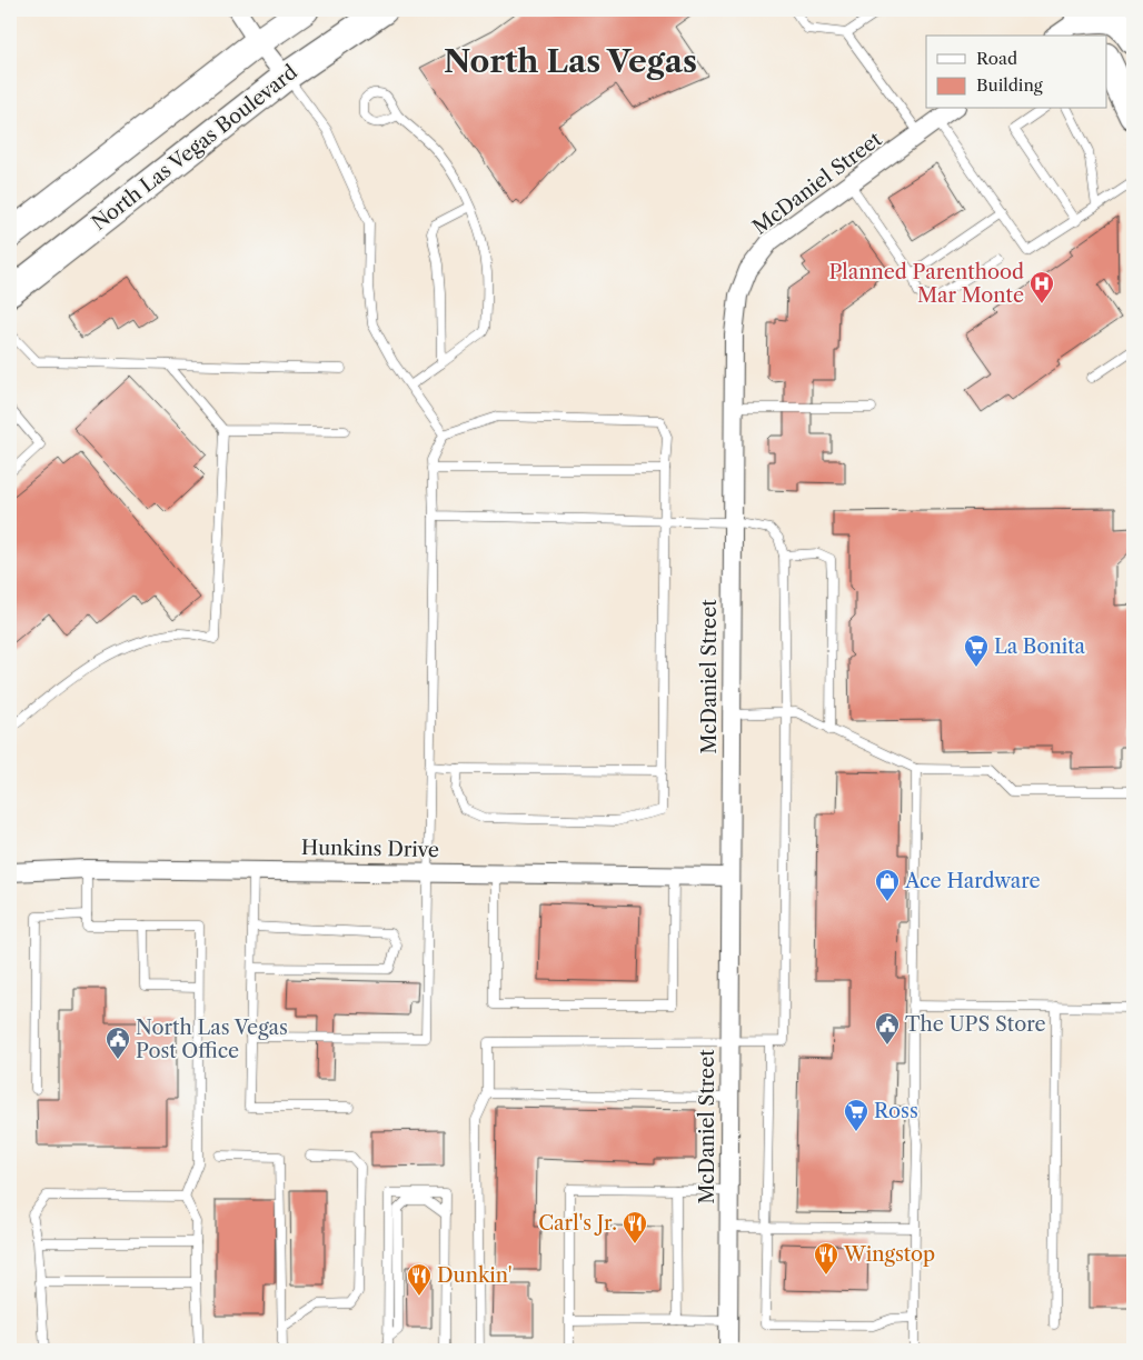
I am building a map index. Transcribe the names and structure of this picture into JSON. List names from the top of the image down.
{
  "streets": {
    "main road": ["North Las Vegas Boulevard"],
    "street": ["McDaniel Street", "Hunkins Drive"]
  },
  "crossings": [
    ["McDaniel Street", "Hunkins Drive"]
  ],
  "districts": ["North Las Vegas"],
  "places": {
    "hospital": ["Planned Parenthood Mar Monte"],
    "supermarket": ["La Bonita", "Ross"],
    "shop": ["Ace Hardware"],
    "public building": ["The UPS Store", "North Las Vegas Post Office"],
    "restaurant": ["Carl's Jr.", "Wingstop", "Dunkin'"]
  },
  "legend": ["Road", "Building"]
}
